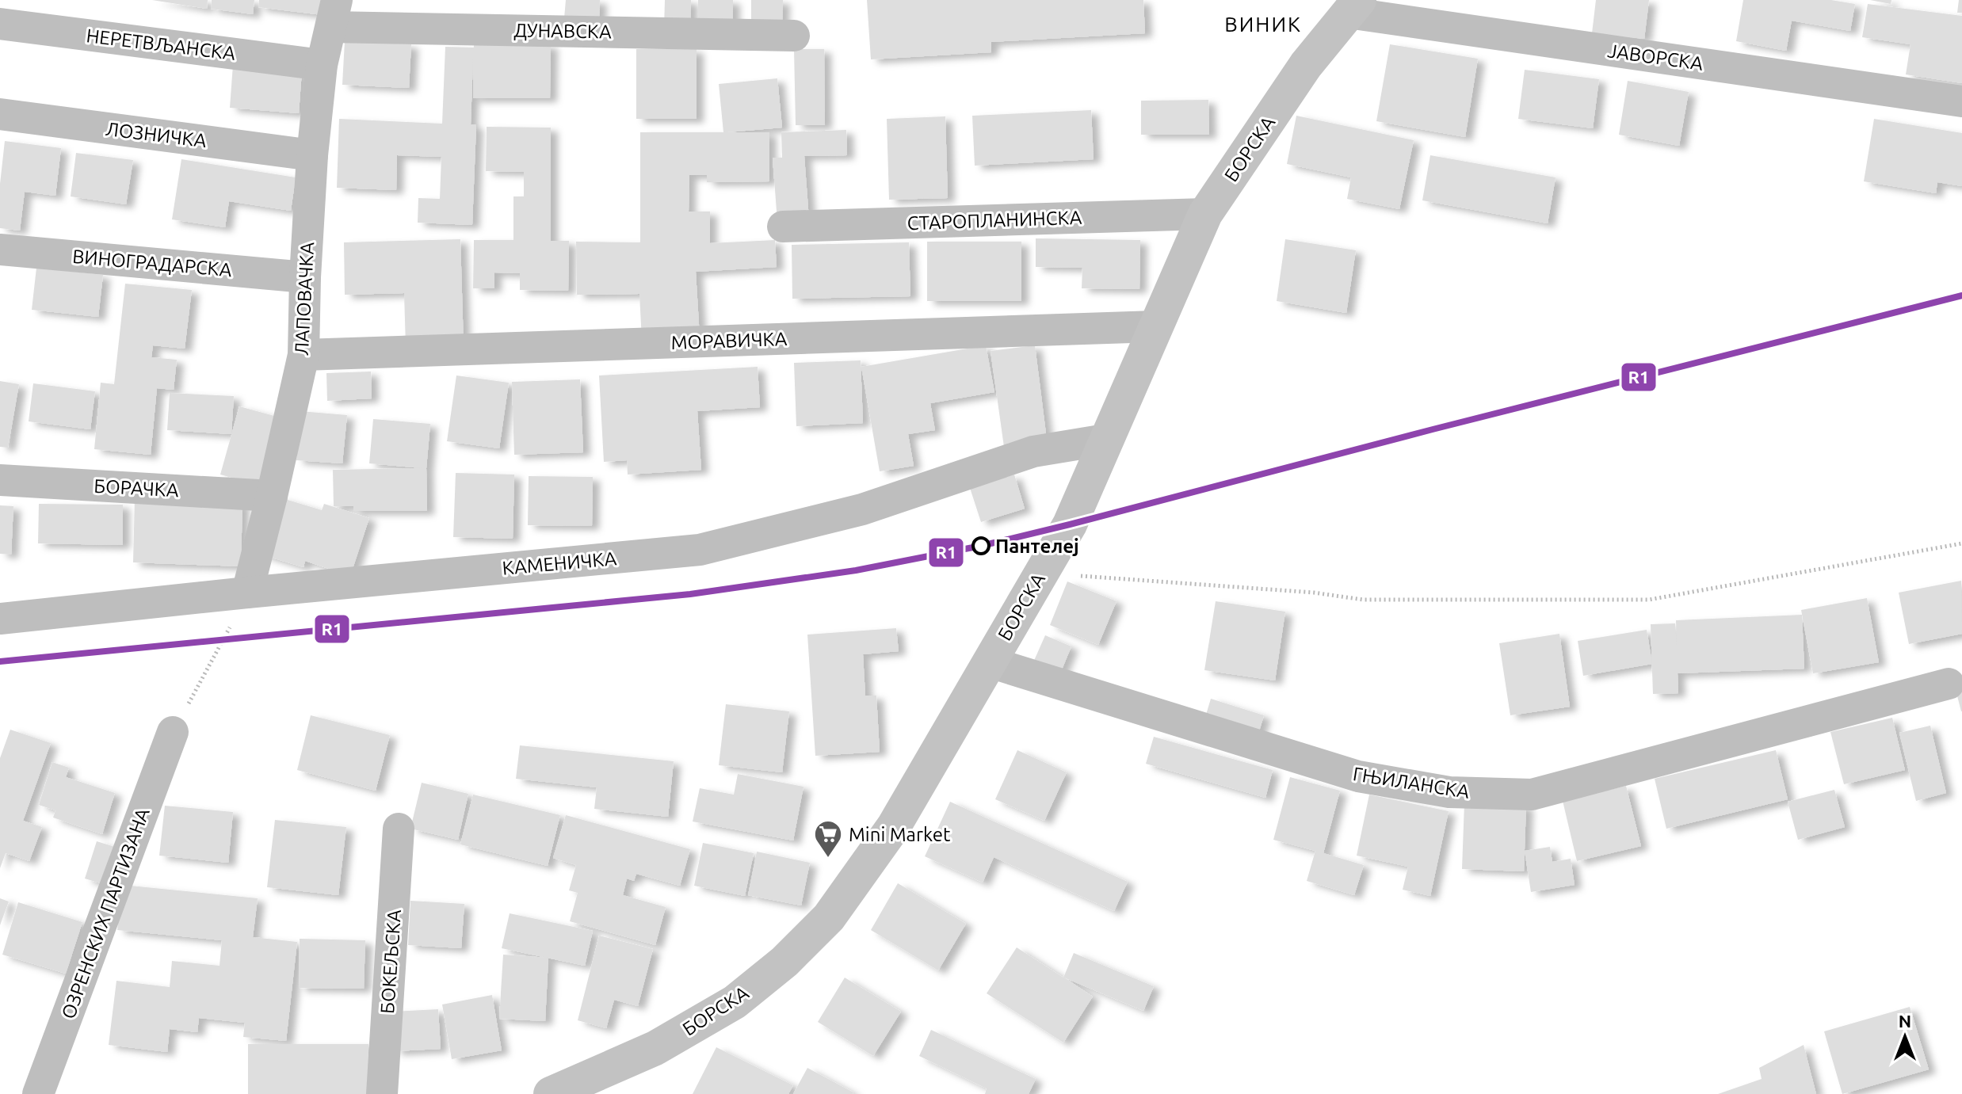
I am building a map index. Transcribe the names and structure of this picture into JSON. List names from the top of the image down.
{
  "streets": {
    "street": [
      "ДУНАВСКА",
      "НЕРЕТВЉАНСКА",
      "ЈАВОРСКА",
      "ЛОЗНИЧКА",
      "БОРСКА",
      "СТАРОПЛАНИНСКА",
      "ВИНОГРАДАРСКА",
      "ЛАПОВАЧКА",
      "МОРАВИЧКА",
      "БОРАЧКА",
      "КАМЕНИЧКА",
      "ГЊИЛАНСКА",
      "ОЗРЕНСКИХ ПАРТИЗАНА",
      "БОКЕЉСКА"
    ]
  },
  "crossings": [
    ["ДУНАВСКА", "ЛАПОВАЧКА"],
    ["НЕРЕТВЉАНСКА", "ЛАПОВАЧКА"],
    ["ЈАВОРСКА", "БОРСКА"],
    ["ЛОЗНИЧКА", "ЛАПОВАЧКА"],
    ["БОРСКА", "СТАРОПЛАНИНСКА"],
    ["БОРСКА", "МОРАВИЧКА"],
    ["БОРСКА", "КАМЕНИЧКА"],
    ["БОРСКА", "ГЊИЛАНСКА"],
    ["ВИНОГРАДАРСКА", "ЛАПОВАЧКА"],
    ["ЛАПОВАЧКА", "МОРАВИЧКА"],
    ["ЛАПОВАЧКА", "БОРАЧКА"],
    ["ЛАПОВАЧКА", "КАМЕНИЧКА"]
  ],
  "districts": ["ВИНИК"],
  "places": {
    "other": ["Пантелеј"],
    "supermarket": ["Mini Market"]
  },
  "lines": ["transit line R1"],
  "north": "top"
}
